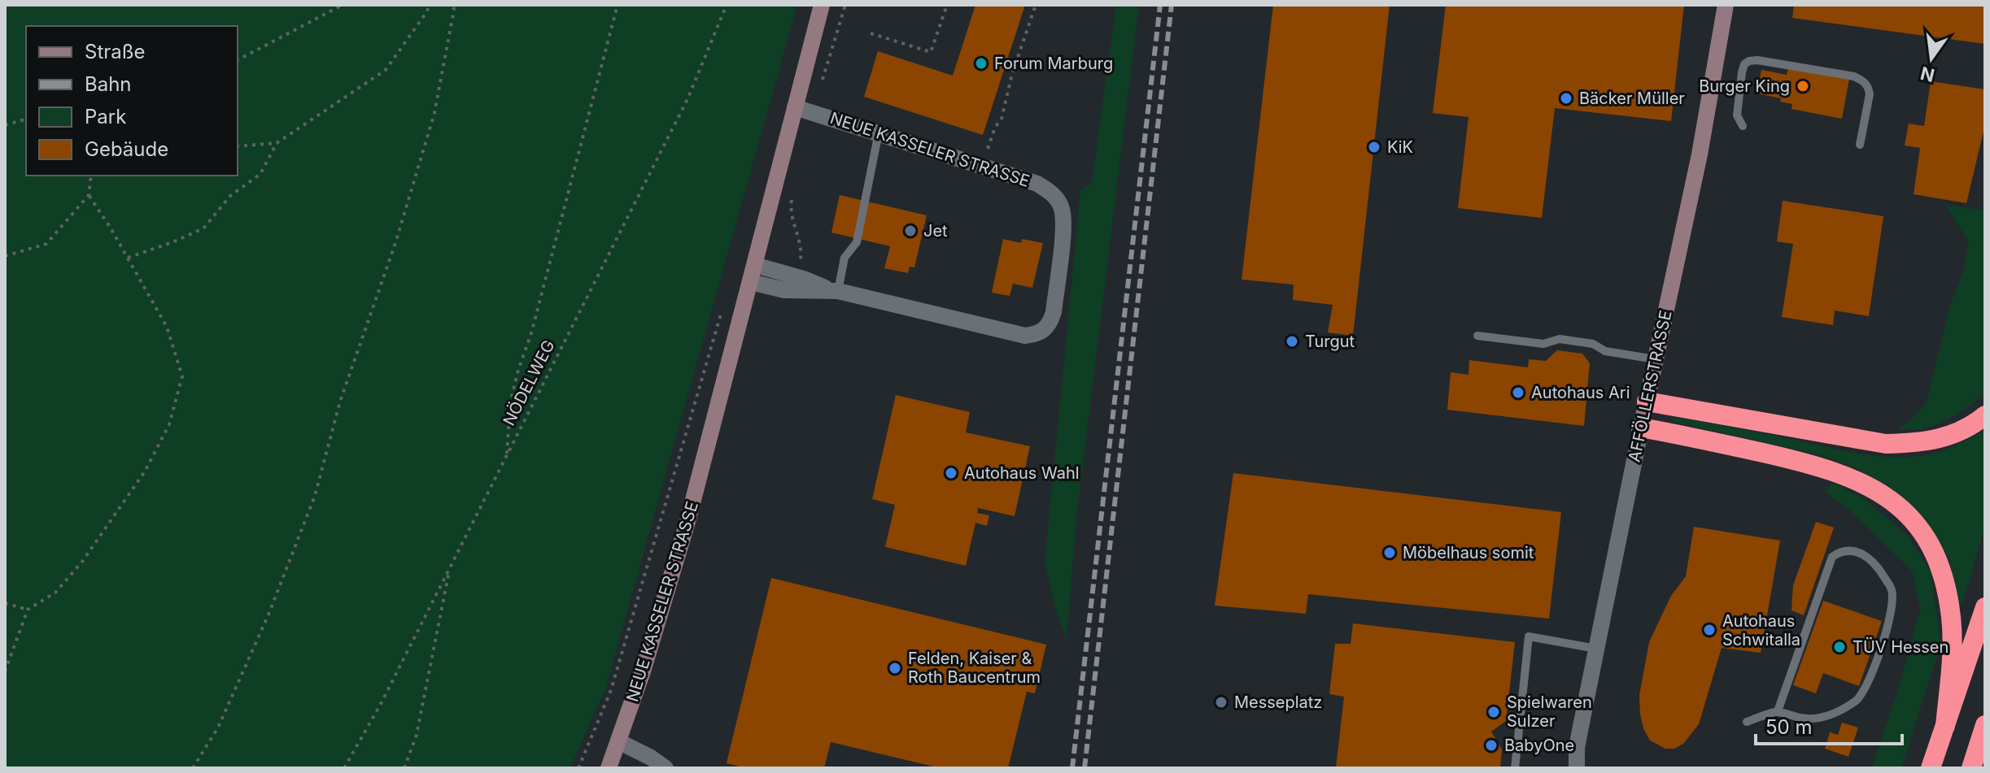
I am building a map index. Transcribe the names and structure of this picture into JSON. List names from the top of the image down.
{
  "streets": {
    "main road": ["NEUE KASSELER STRASSE", "AFFÖLLERSTRASSE"],
    "path": ["NÖDELWEG"]
  },
  "places": [
    "Forum Marburg",
    "Burger King",
    "Bäcker Müller",
    "KiK",
    "Jet",
    "Turgut",
    "Autohaus Ari",
    "Autohaus Wahl",
    "Möbelhaus somit",
    "Autohaus Schwitalla",
    "TÜV Hessen",
    "Felden, Kaiser & Roth Baucentrum",
    "Messeplatz",
    "Spielwaren Sulzer",
    "BabyOne"
  ],
  "legend": [
    "Straße",
    "Bahn",
    "Park",
    "Gebäude"
  ],
  "scale_bar": "50 m",
  "north": "bottom"
}
